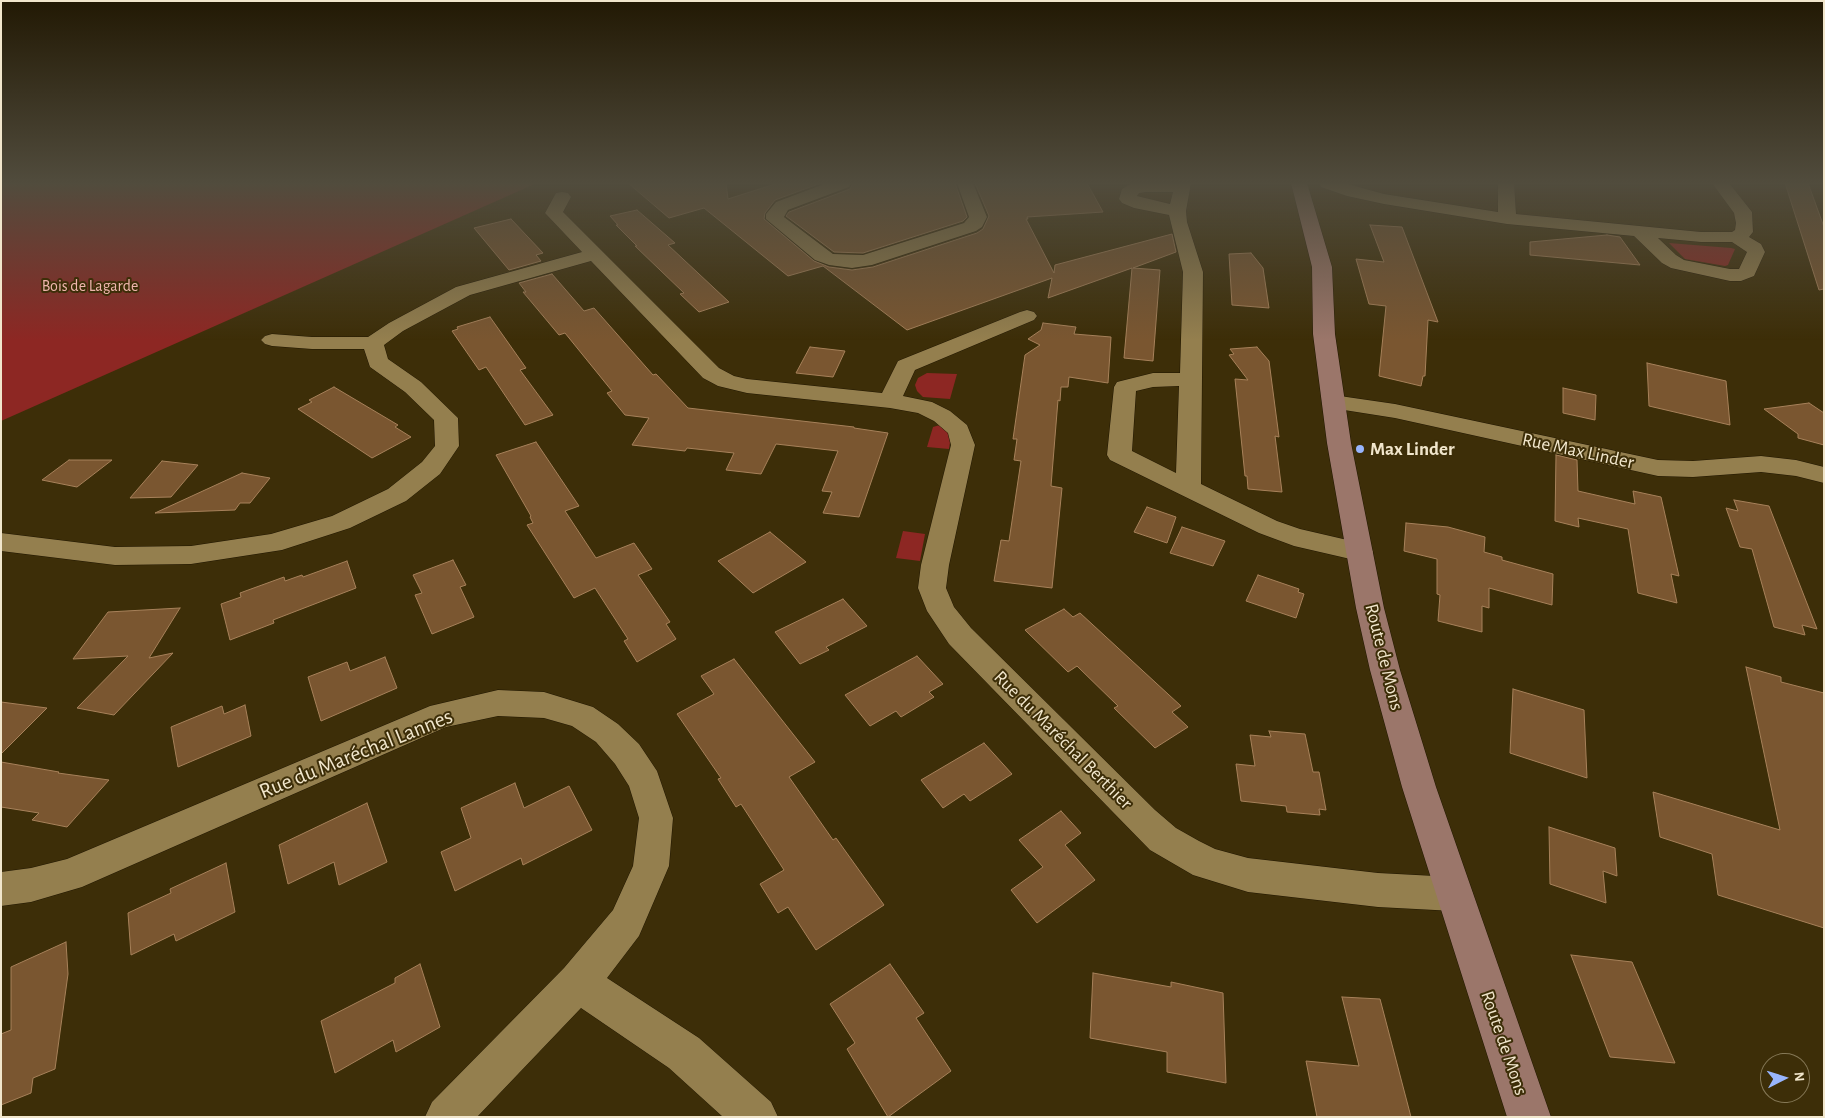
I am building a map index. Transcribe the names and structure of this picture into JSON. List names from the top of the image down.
{
  "streets": {
    "main road": ["Route de Mons"],
    "street": ["Rue Max Linder", "Rue du Maréchal Berthier", "Rue du Maréchal Lannes"]
  },
  "crossings": [
    ["Rue Max Linder", "Route de Mons"],
    ["Route de Mons", "Rue du Maréchal Berthier"]
  ],
  "parks": ["Bois de Lagarde"],
  "places": ["Max Linder"],
  "north": "right"
}
